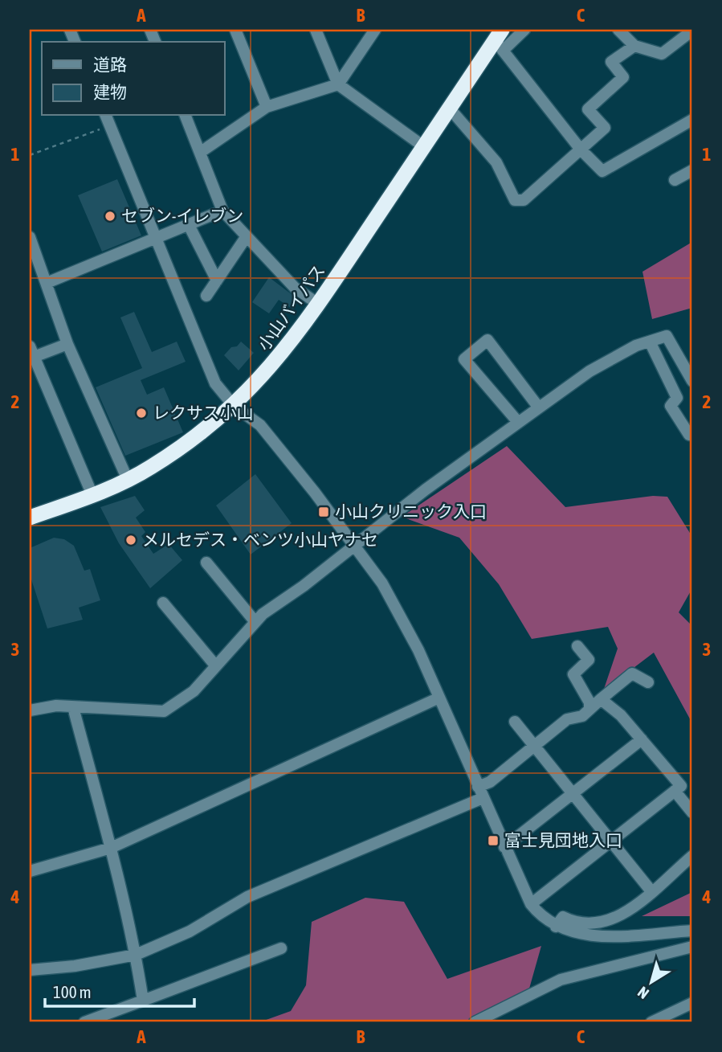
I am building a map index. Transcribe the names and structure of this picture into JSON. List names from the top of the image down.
{
  "streets": {
    "highway": ["小山バイパス"]
  },
  "places": {
    "other": ["セブン-イレブン", "レクサス小山", "メルセデス・ベンツ小山ヤナセ"],
    "transit": ["小山クリニック入口", "富士見団地入口"]
  },
  "legend": ["道路", "建物"],
  "scale_bar": "100 m",
  "north": "bottom left",
  "grid": {
    "columns": ["A", "B", "C"],
    "rows": [
      "1",
      "2",
      "3",
      "4"
    ]
  }
}
